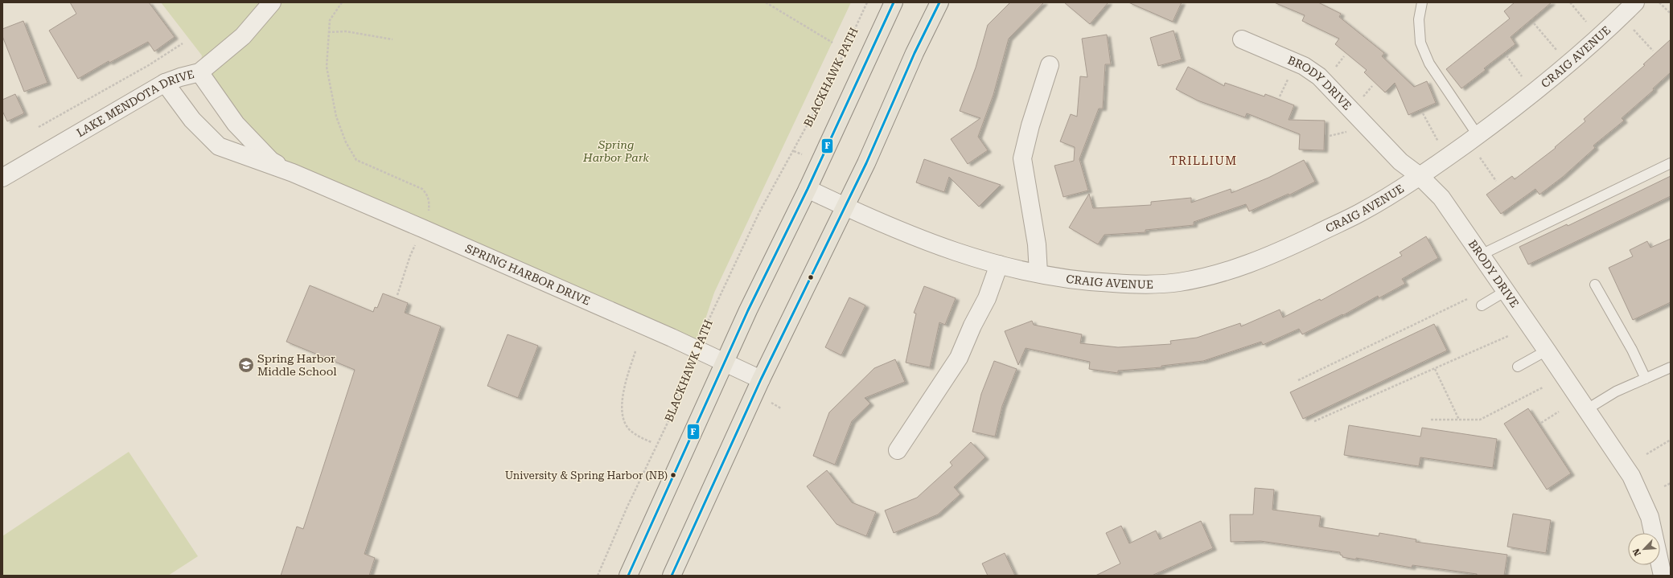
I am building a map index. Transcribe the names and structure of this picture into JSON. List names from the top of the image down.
{
  "streets": {
    "street": [
      "CRAIG AVENUE",
      "BRODY DRIVE",
      "LAKE MENDOTA DRIVE",
      "SPRING HARBOR DRIVE"
    ],
    "path": ["BLACKHAWK PATH"]
  },
  "crossings": [
    ["CRAIG AVENUE", "BRODY DRIVE"],
    ["BLACKHAWK PATH", "SPRING HARBOR DRIVE"],
    ["LAKE MENDOTA DRIVE", "SPRING HARBOR DRIVE"]
  ],
  "districts": ["TRILLIUM"],
  "parks": ["Spring Harbor Park"],
  "places": {
    "school or university": ["Spring Harbor Middle School"],
    "other": ["University & Spring Harbor (NB)"]
  },
  "lines": ["transit line F"],
  "north": "bottom left"
}
